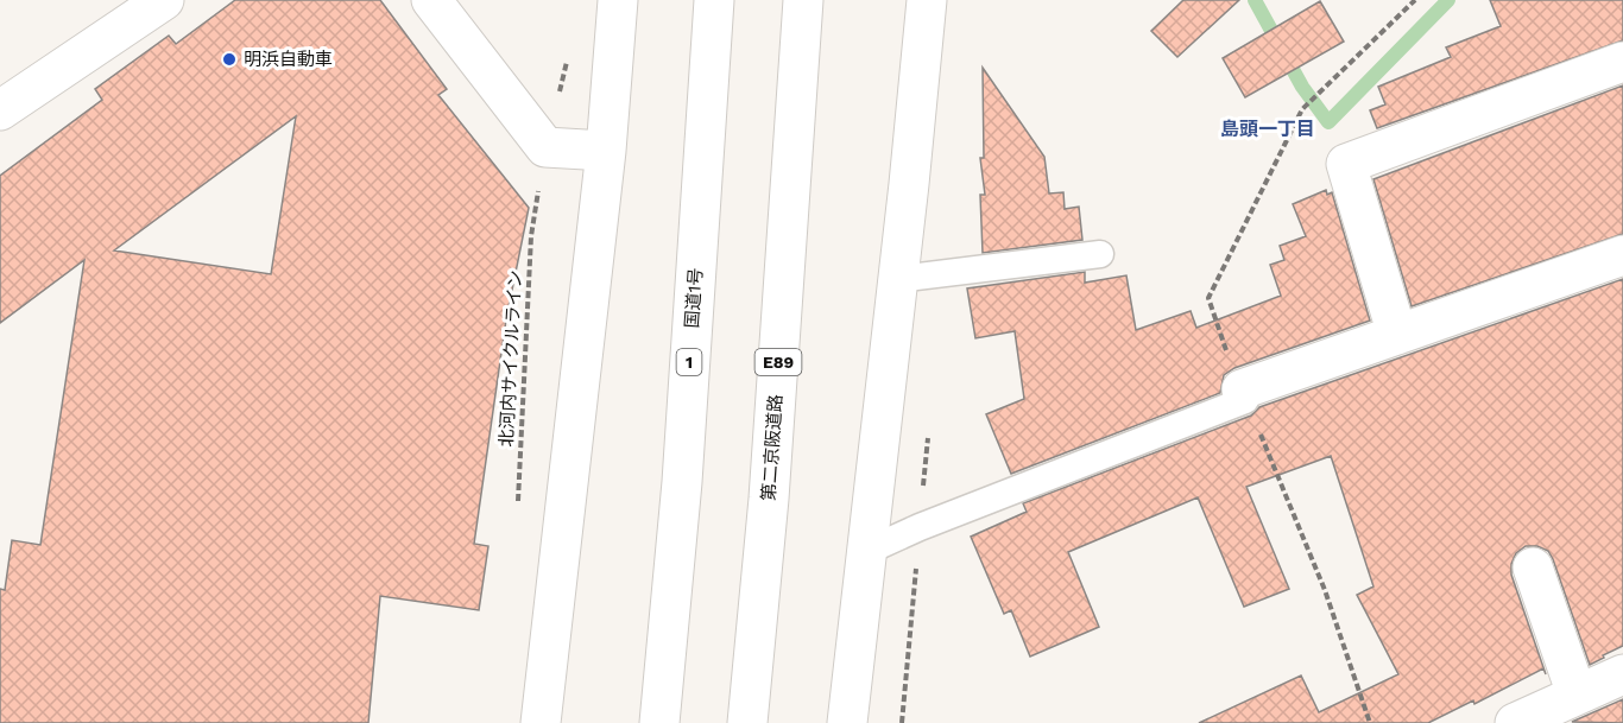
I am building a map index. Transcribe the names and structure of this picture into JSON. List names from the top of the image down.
{
  "streets": {
    "main road": [
      "国道1号",
      "1",
      "E89",
      "第二京阪道路"
    ],
    "path": ["北河内サイクルライン"]
  },
  "districts": ["島頭一丁目"],
  "places": ["明浜自動車"]
}
